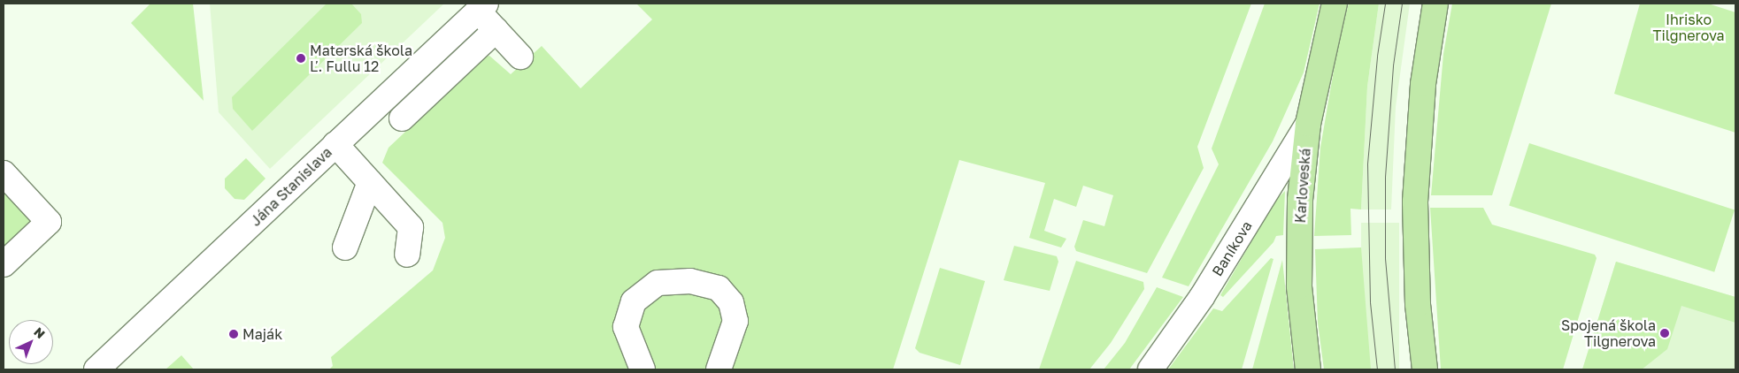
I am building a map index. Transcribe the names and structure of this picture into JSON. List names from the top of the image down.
{
  "streets": {
    "main road": ["Karloveská"],
    "street": ["Jána Stanislava", "Baníkova"]
  },
  "crossings": [
    ["Karloveská", "Baníkova"]
  ],
  "parks": ["Ihrisko Tilgnerova"],
  "places": ["Materská škola Ľ. Fullu 12", "Spojená škola Tilgnerova", "Maják"],
  "north": "top right"
}
